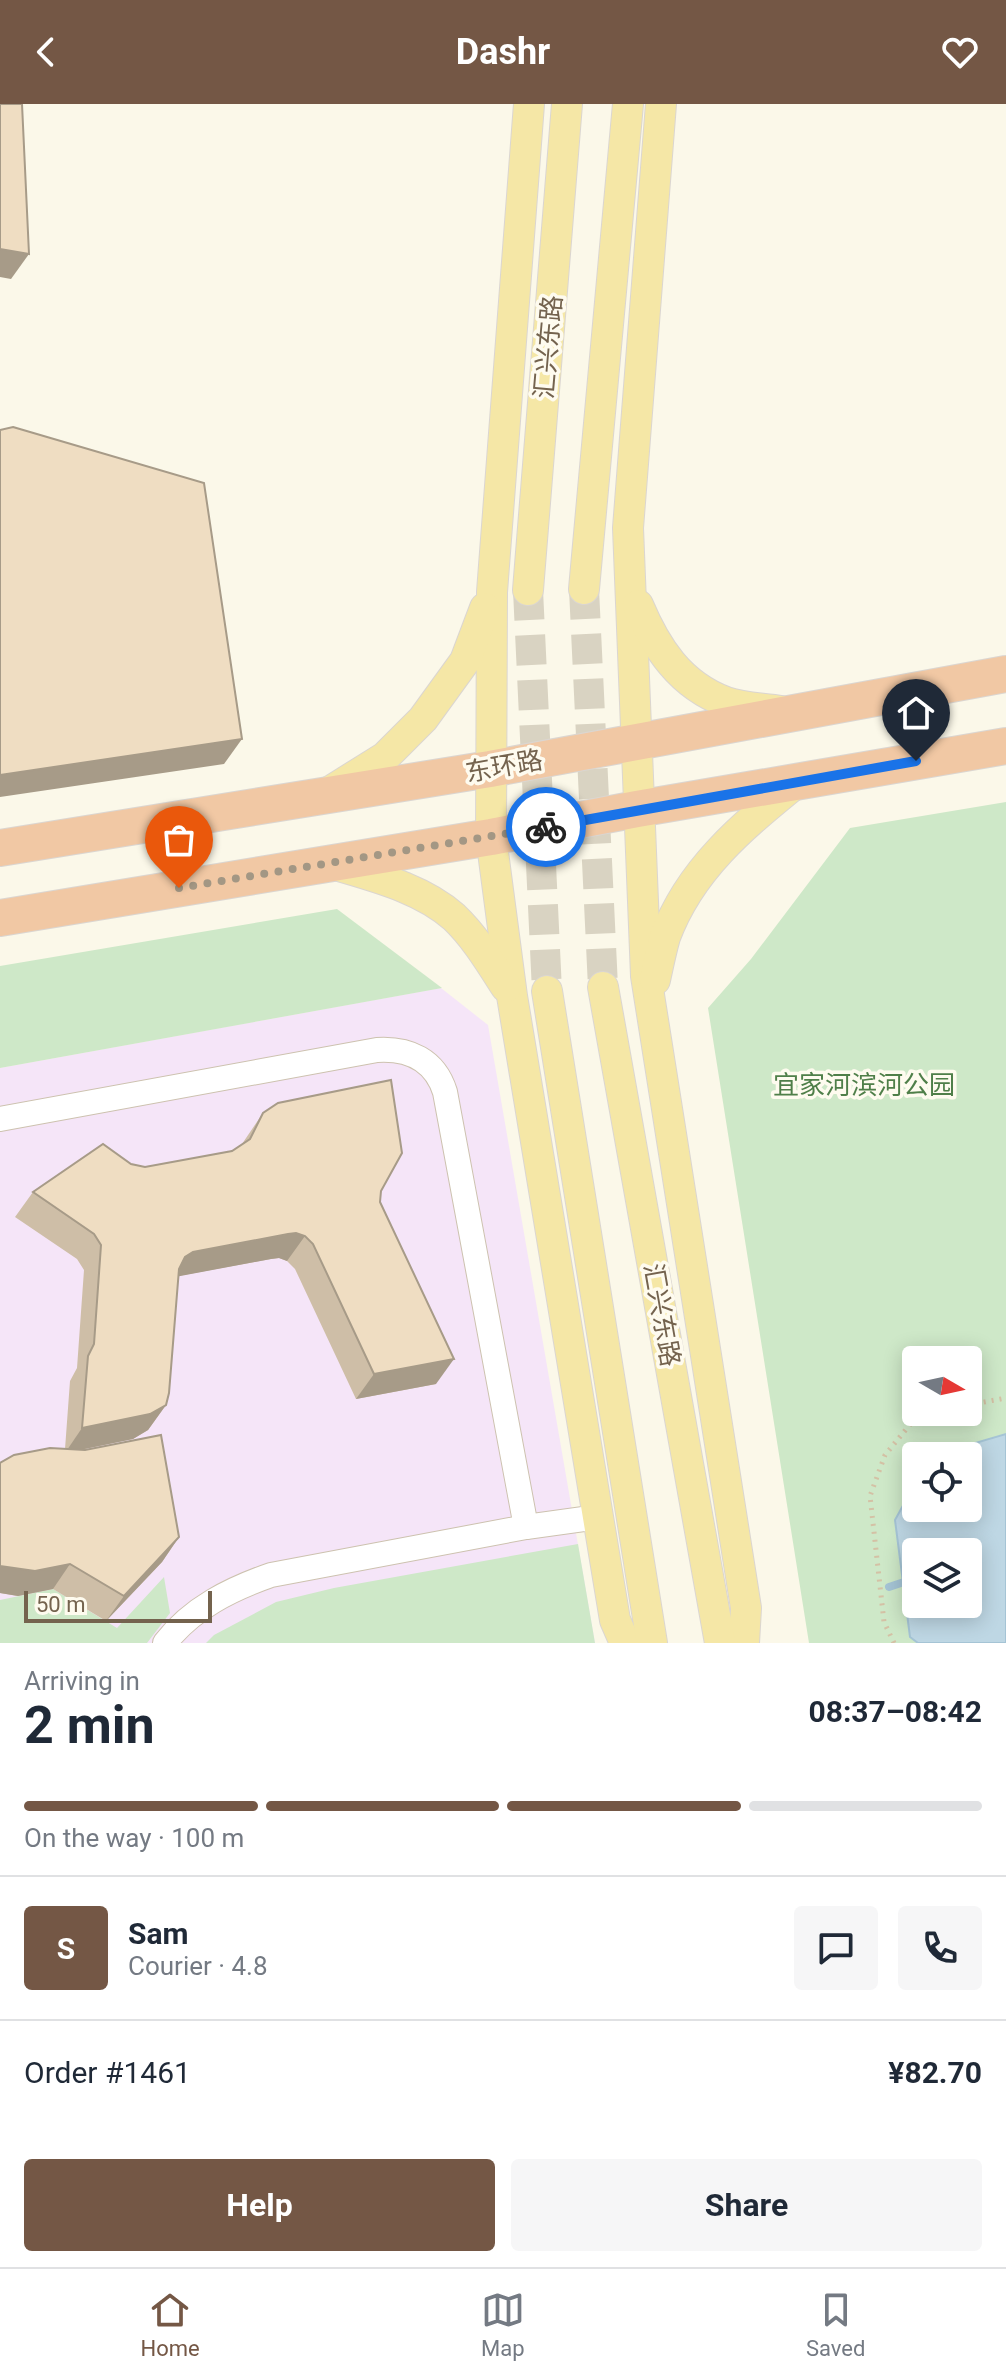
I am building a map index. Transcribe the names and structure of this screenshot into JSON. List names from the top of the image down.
{
  "streets": {
    "highway": ["东环路"],
    "main road": ["汇兴东路"]
  },
  "parks": ["宜家河滨河公园"],
  "scale_bar": "50 m",
  "north": "right",
  "page": {
    "header": "Dashr",
    "scale": "50 m",
    "heading": ["2 min", "Arriving in", "08:37–08:42"],
    "panel": [
      "Sam",
      "Courier · 4.8",
      "Order #1461",
      "¥82.70"
    ],
    "bar": "On the way · 100 m",
    "round": "S",
    "buttons": ["Help", "Share"],
    "tabs": ["Home", "Map", "Saved"]
  }
}
